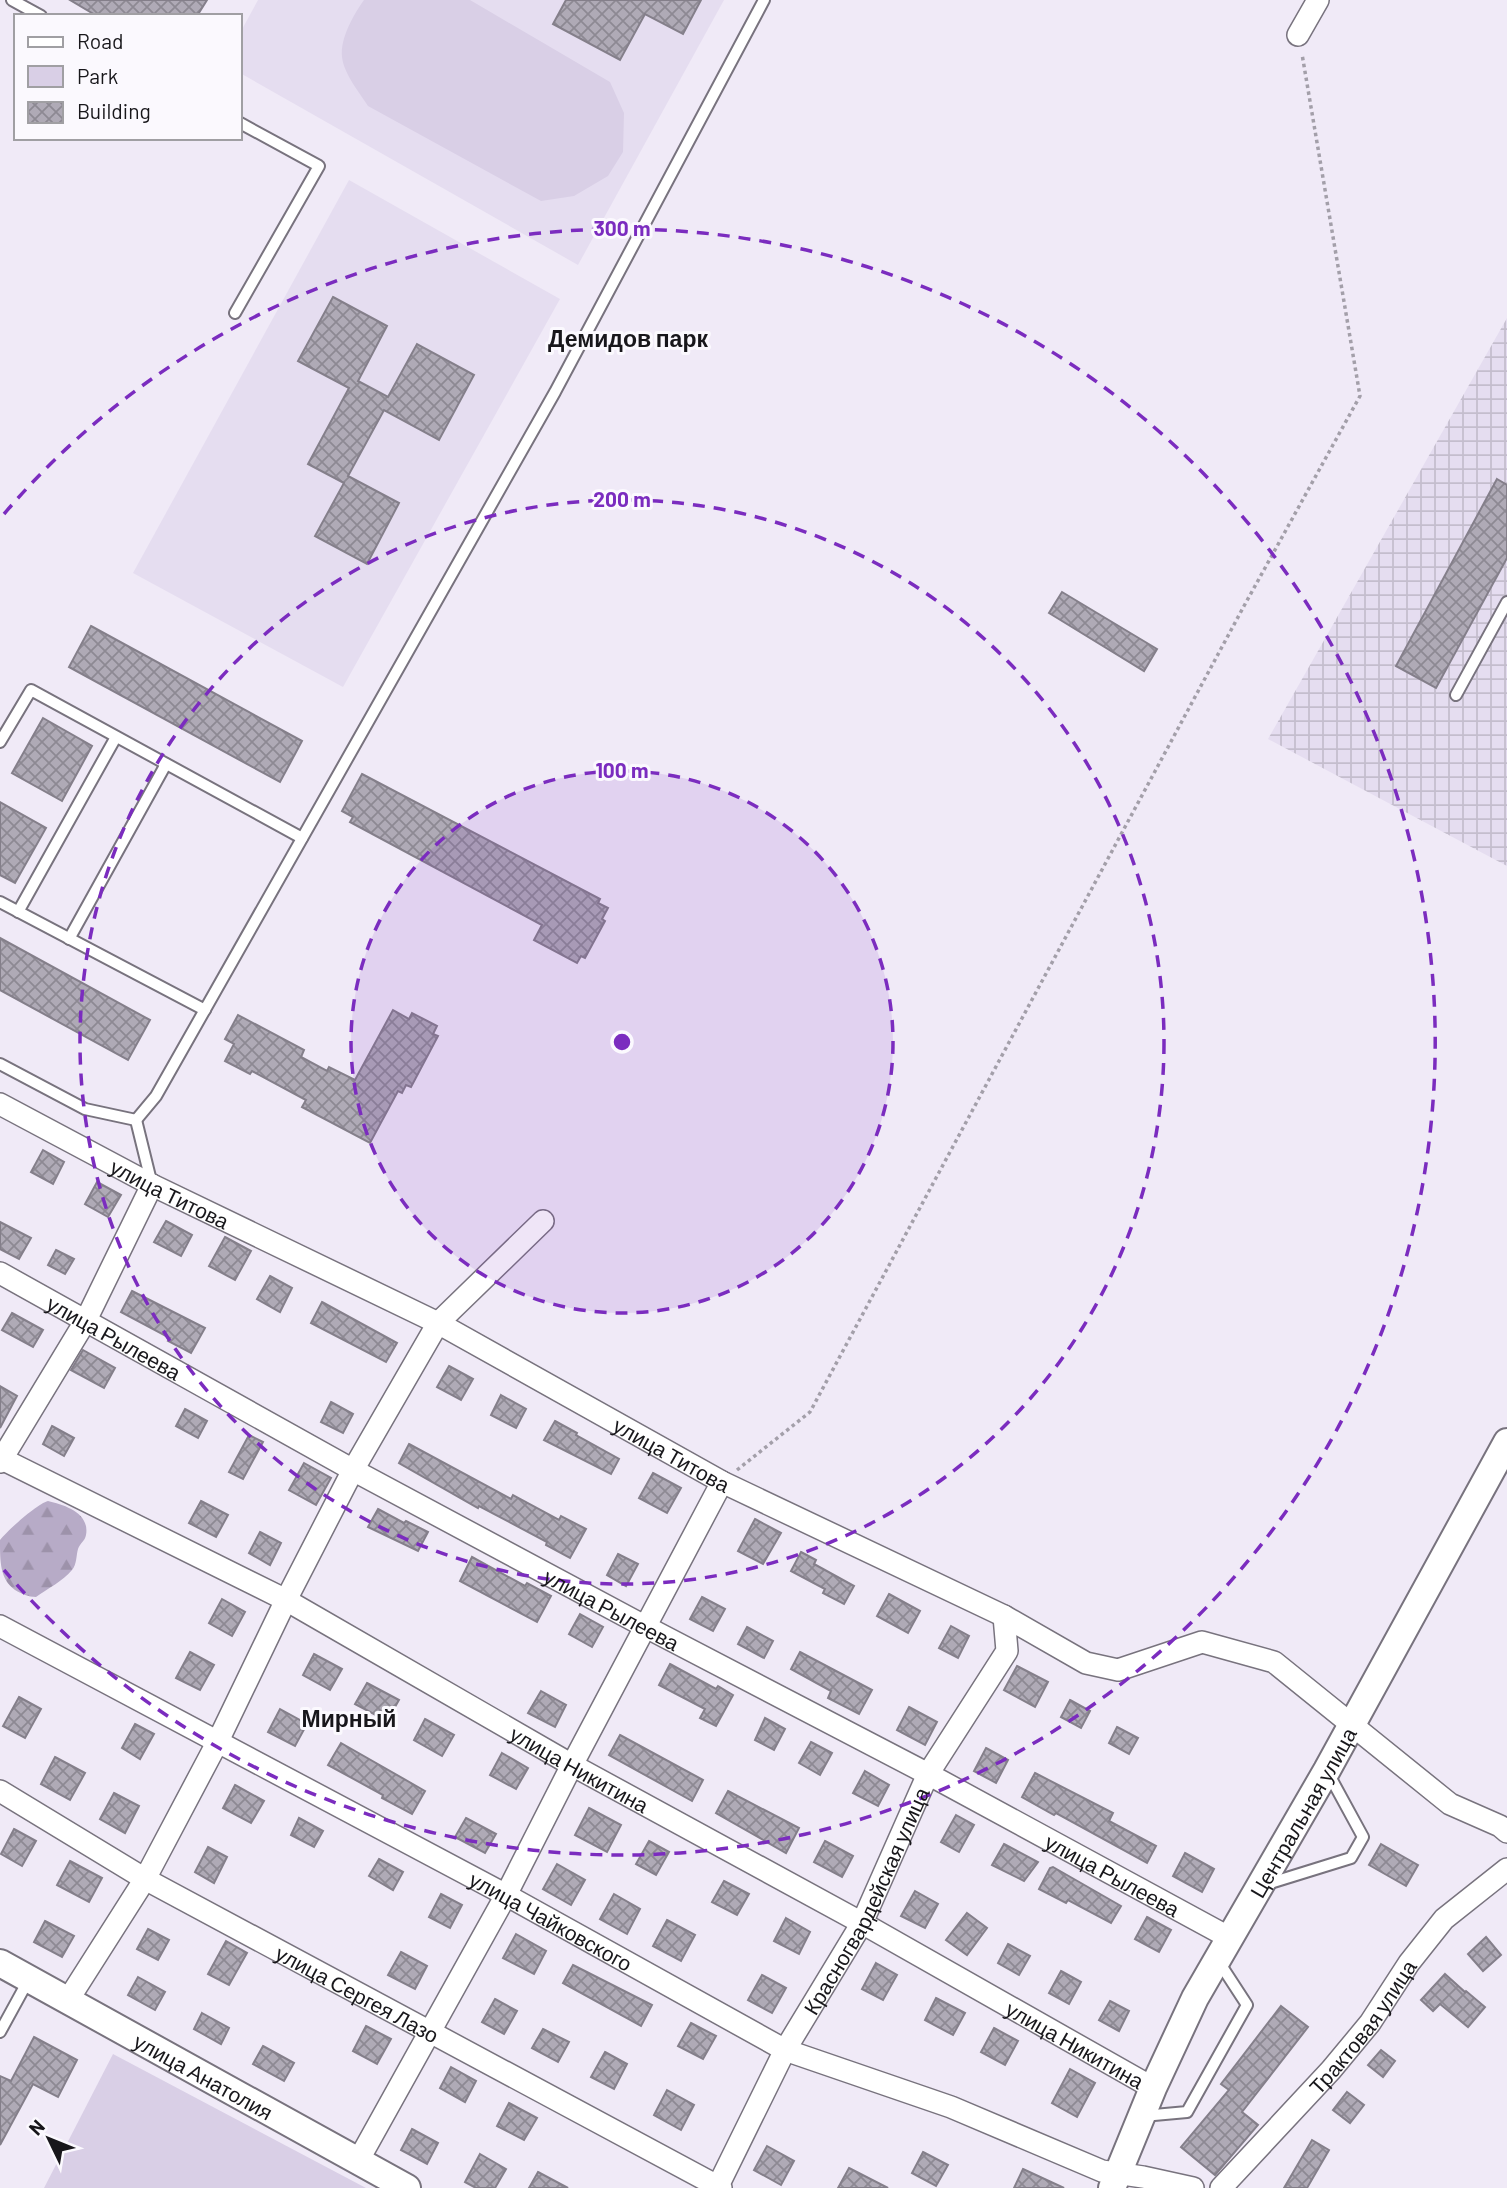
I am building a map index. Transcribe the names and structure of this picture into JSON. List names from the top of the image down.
{
  "streets": {
    "street": [
      "улица Титова",
      "улица Рылеева",
      "улица Никитина",
      "Центральная улица",
      "Красногвардейская улица",
      "улица Чайковского",
      "улица Сергея Лазо",
      "Трактовая улица",
      "улица Анатолия"
    ]
  },
  "crossings": [
    ["улица Титова", "Центральная улица"],
    ["улица Титова", "Красногвардейская улица"],
    ["улица Рылеева", "Центральная улица"],
    ["улица Рылеева", "Красногвардейская улица"],
    ["улица Никитина", "Центральная улица"],
    ["улица Никитина", "Красногвардейская улица"],
    ["Центральная улица", "улица Чайковского"],
    ["Красногвардейская улица", "улица Чайковского"],
    ["Красногвардейская улица", "улица Сергея Лазо"]
  ],
  "districts": ["Демидов парк", "Мирный"],
  "legend": ["Road", "Park", "Building"],
  "north": "top left",
  "rings": ["300 m", "200 m", "100 m"]
}
